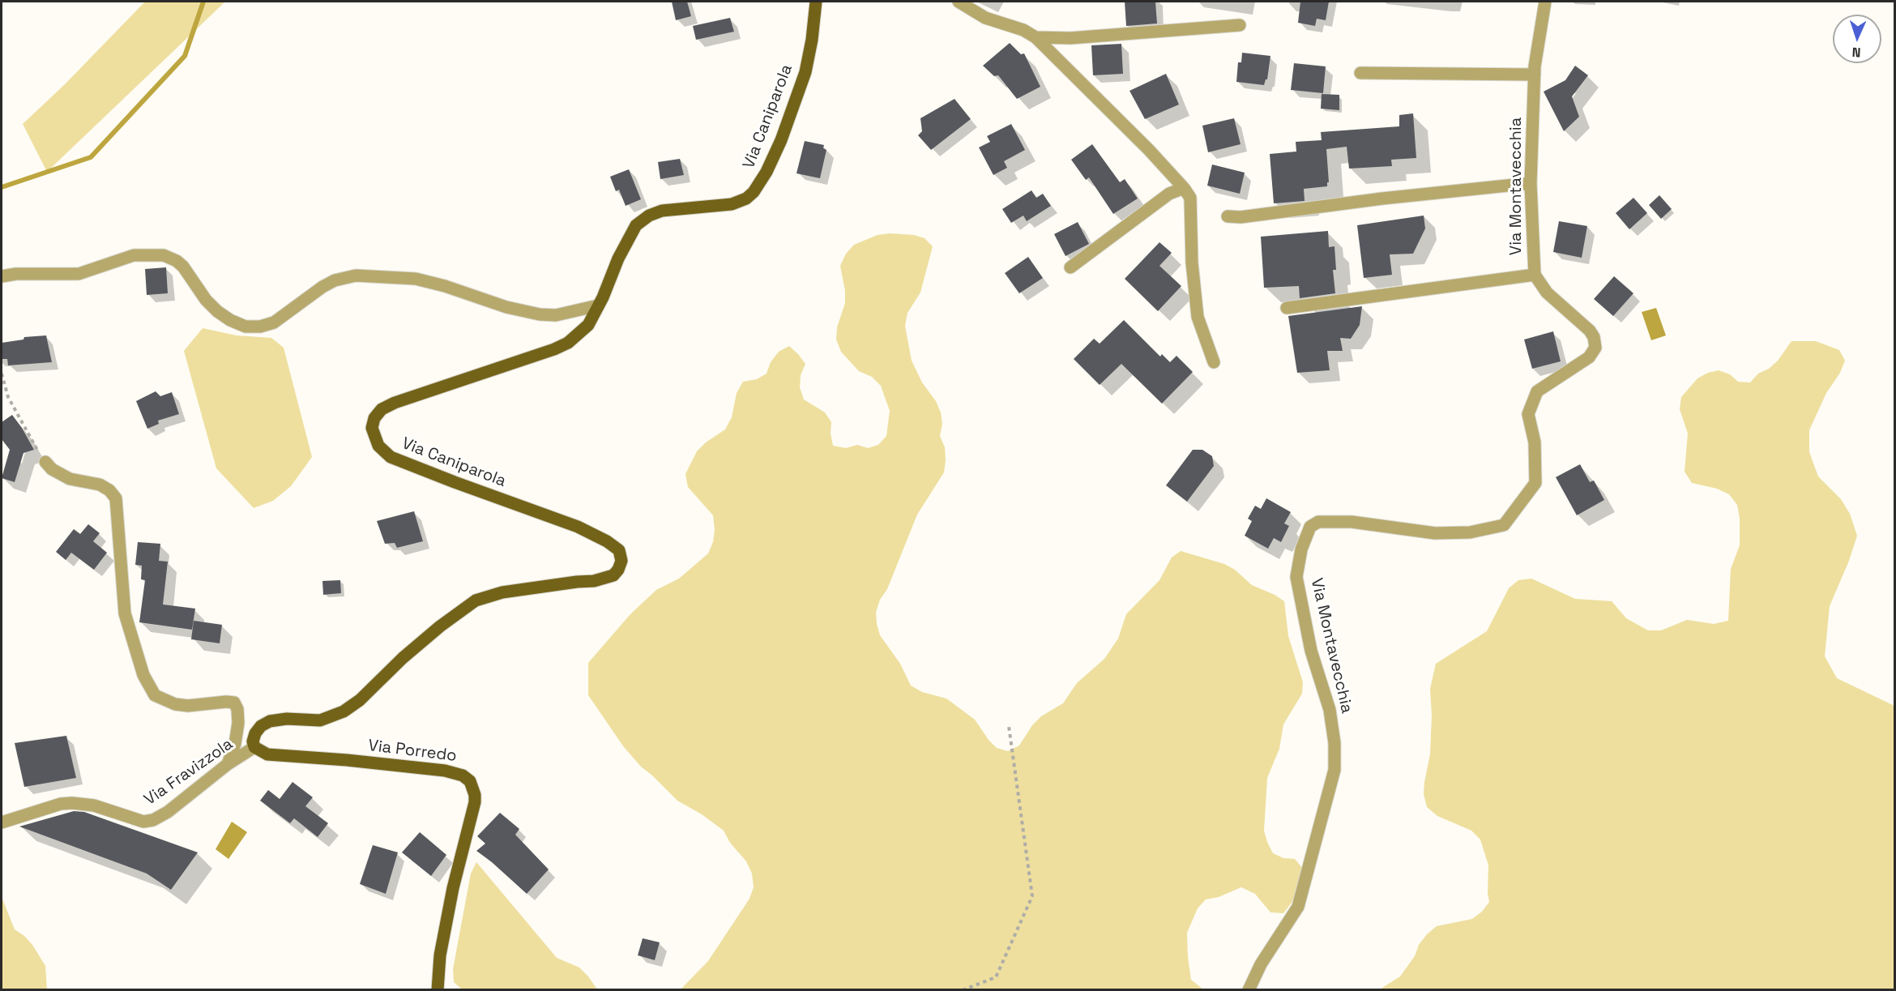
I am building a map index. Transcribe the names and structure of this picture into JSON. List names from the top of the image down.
{
  "streets": {
    "main road": ["Via Caniparola", "Via Porredo"],
    "street": ["Via Montavecchia", "Via Fravizzola"]
  },
  "crossings": [
    ["Via Caniparola", "Via Porredo"],
    ["Via Caniparola", "Via Fravizzola"],
    ["Via Porredo", "Via Fravizzola"]
  ],
  "north": "bottom"
}
